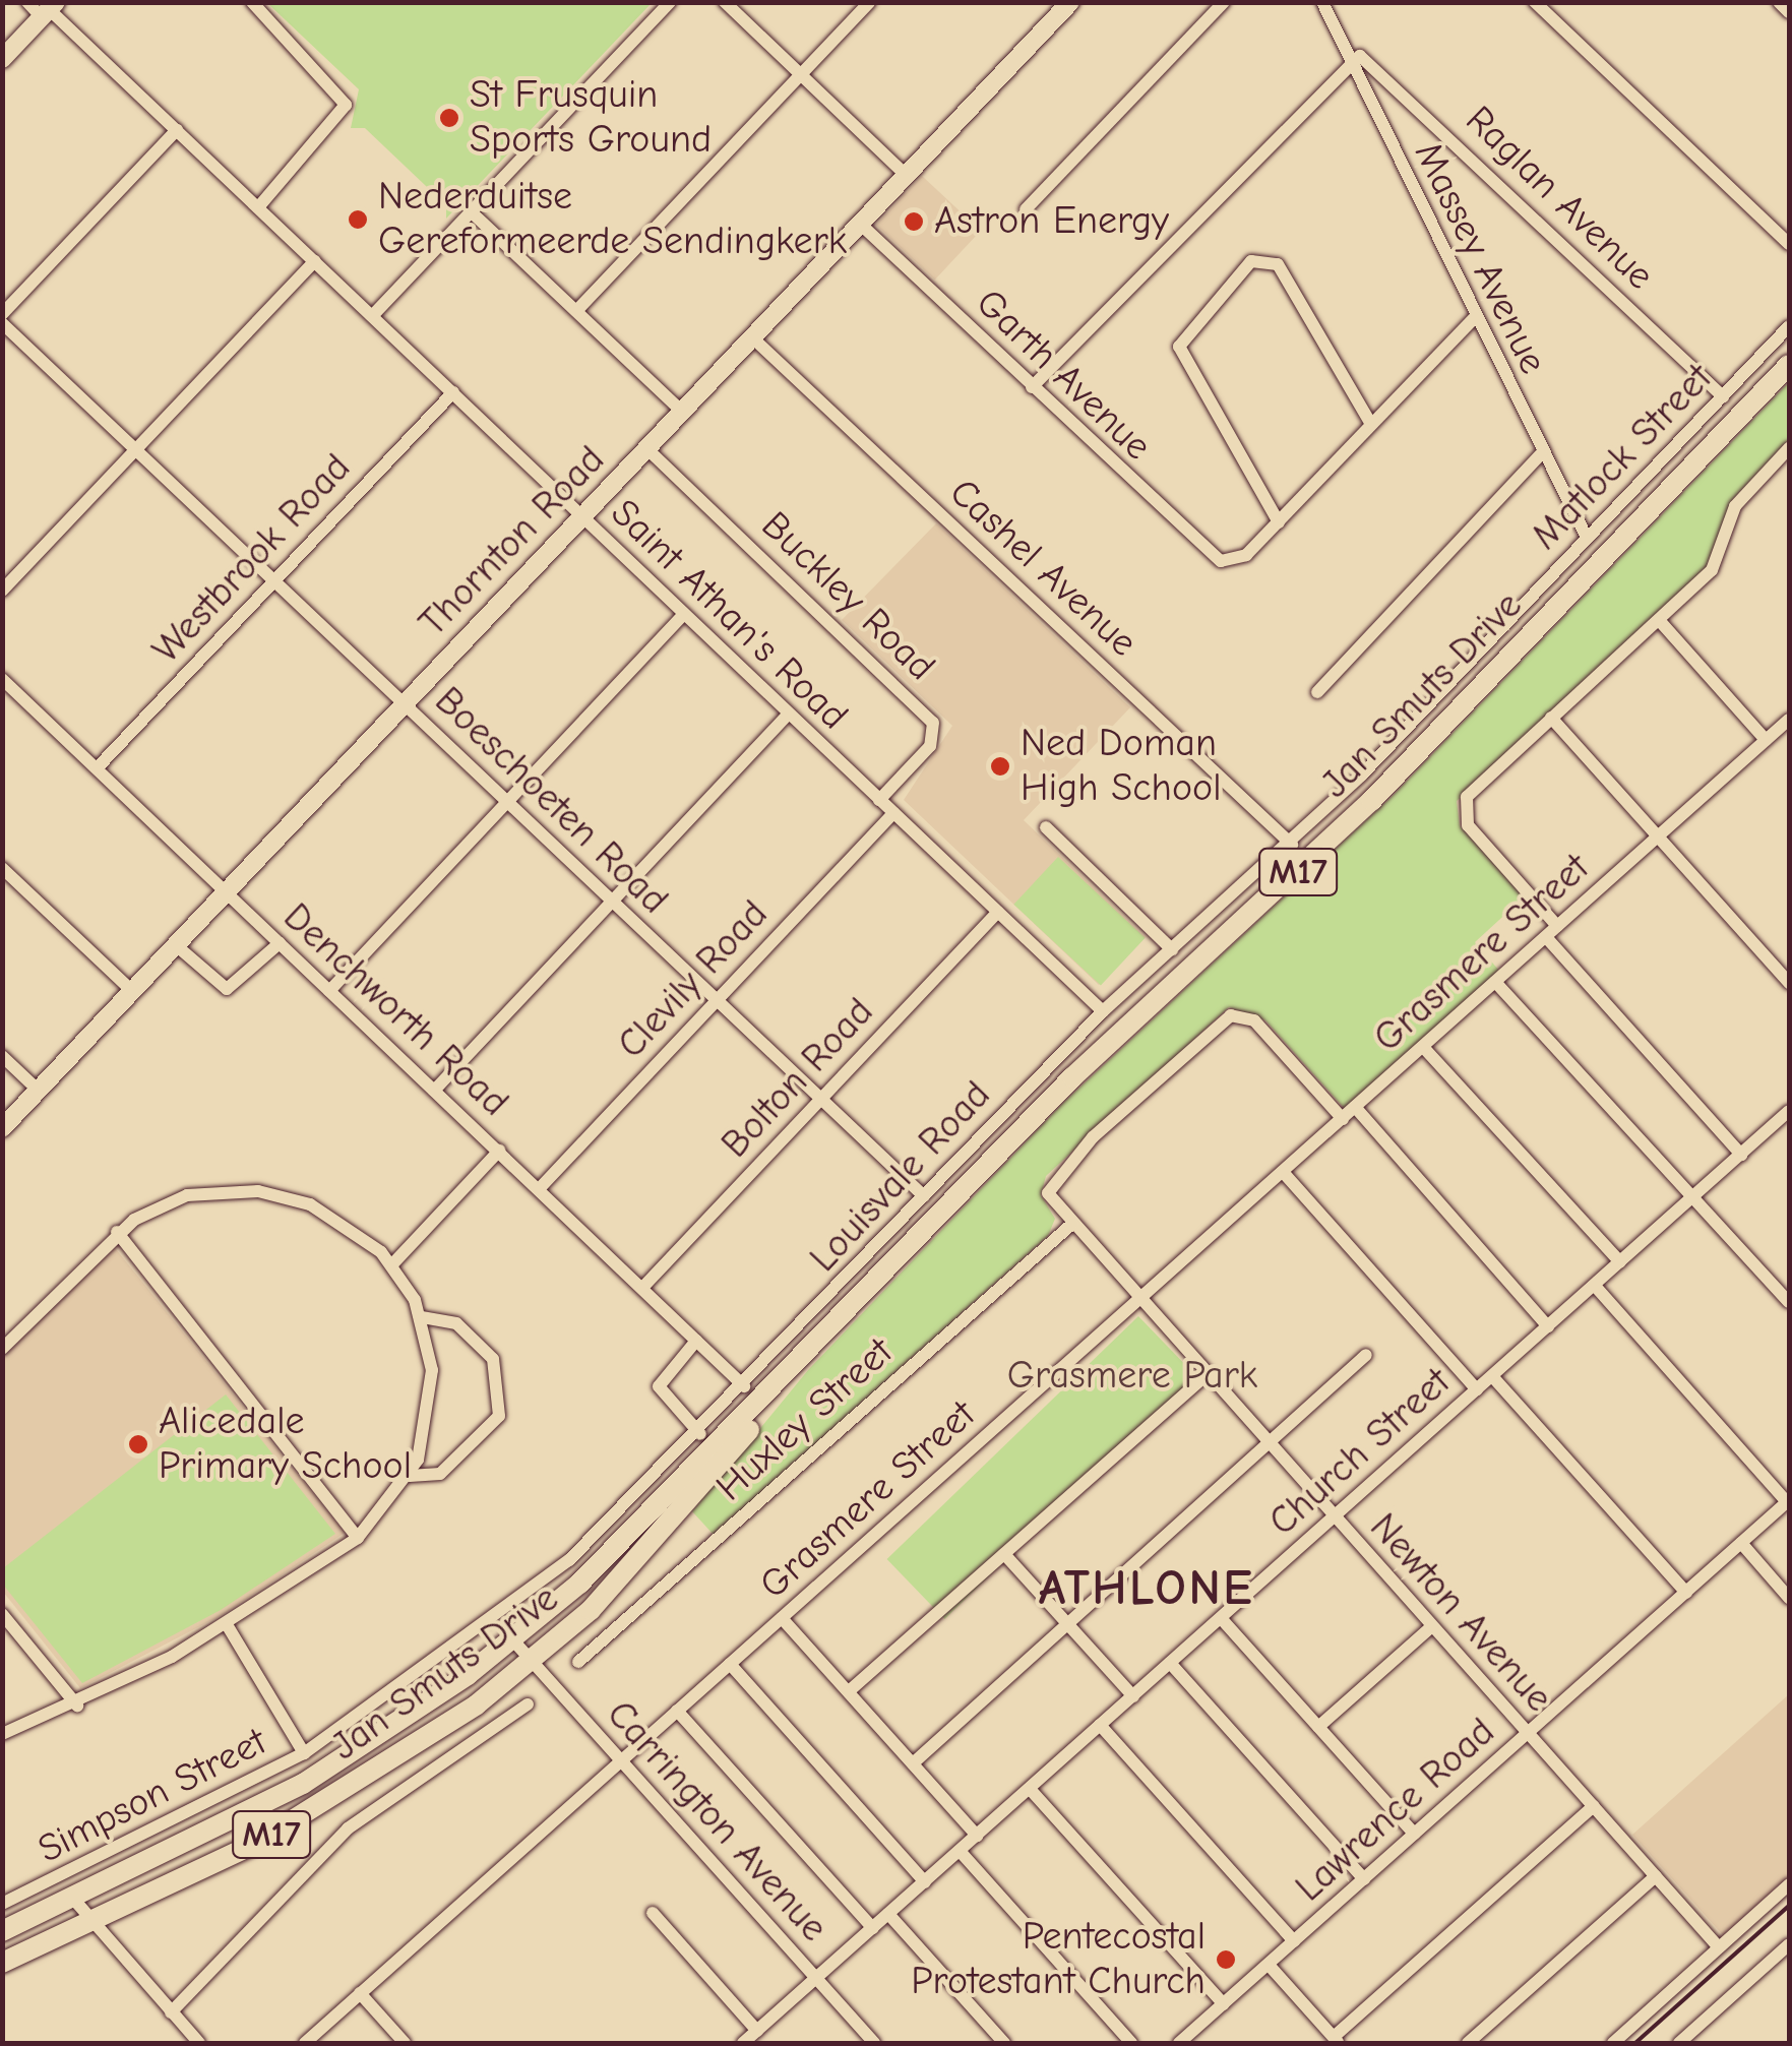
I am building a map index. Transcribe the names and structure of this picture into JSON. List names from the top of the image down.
{
  "streets": {
    "main road": ["Jan Smuts Drive", "M17"],
    "street": [
      "Raglan Avenue",
      "Massey Avenue",
      "Garth Avenue",
      "Matlock Street",
      "Thornton Road",
      "Westbrook Road",
      "Cashel Avenue",
      "Buckley Road",
      "Saint Athan's Road",
      "Boeschoeten Road",
      "Grasmere Street",
      "Clevily Road",
      "Denchworth Road",
      "Bolton Road",
      "Louisvale Road",
      "Huxley Street",
      "Church Street",
      "Newton Avenue",
      "Simpson Street",
      "Lawrence Road",
      "Carrington Avenue"
    ]
  },
  "crossings": [
    ["Raglan Avenue", "Massey Avenue"],
    ["Raglan Avenue", "Matlock Street"],
    ["Massey Avenue", "Matlock Street"],
    ["Garth Avenue", "Thornton Road"],
    ["Matlock Street", "Cashel Avenue"],
    ["Matlock Street", "Saint Athan's Road"],
    ["Matlock Street", "Louisvale Road"],
    ["Thornton Road", "Cashel Avenue"],
    ["Thornton Road", "Buckley Road"],
    ["Thornton Road", "Saint Athan's Road"],
    ["Thornton Road", "Boeschoeten Road"],
    ["Thornton Road", "Denchworth Road"],
    ["Westbrook Road", "Saint Athan's Road"],
    ["Westbrook Road", "Boeschoeten Road"],
    ["Westbrook Road", "Denchworth Road"],
    ["Buckley Road", "Saint Athan's Road"],
    ["Saint Athan's Road", "Clevily Road"],
    ["Saint Athan's Road", "Bolton Road"],
    ["Saint Athan's Road", "Louisvale Road"],
    ["Jan Smuts Drive", "Carrington Avenue"],
    ["Boeschoeten Road", "Clevily Road"],
    ["Boeschoeten Road", "Bolton Road"],
    ["Boeschoeten Road", "Louisvale Road"],
    ["Grasmere Street", "Newton Avenue"],
    ["Grasmere Street", "Carrington Avenue"],
    ["Clevily Road", "Denchworth Road"],
    ["Denchworth Road", "Bolton Road"],
    ["Denchworth Road", "Louisvale Road"],
    ["Denchworth Road", "Simpson Street"],
    ["Louisvale Road", "Simpson Street"],
    ["Huxley Street", "Newton Avenue"],
    ["Church Street", "Newton Avenue"],
    ["Church Street", "Carrington Avenue"],
    ["Newton Avenue", "Lawrence Road"]
  ],
  "districts": ["ATHLONE"],
  "parks": ["Grasmere Park"],
  "places": [
    "St Frusquin Sports Ground",
    "Nederduitse Gereformeerde Sendingkerk",
    "Astron Energy",
    "Ned Doman High School",
    "Alicedale Primary School",
    "Pentecostal Protestant Church"
  ]
}
